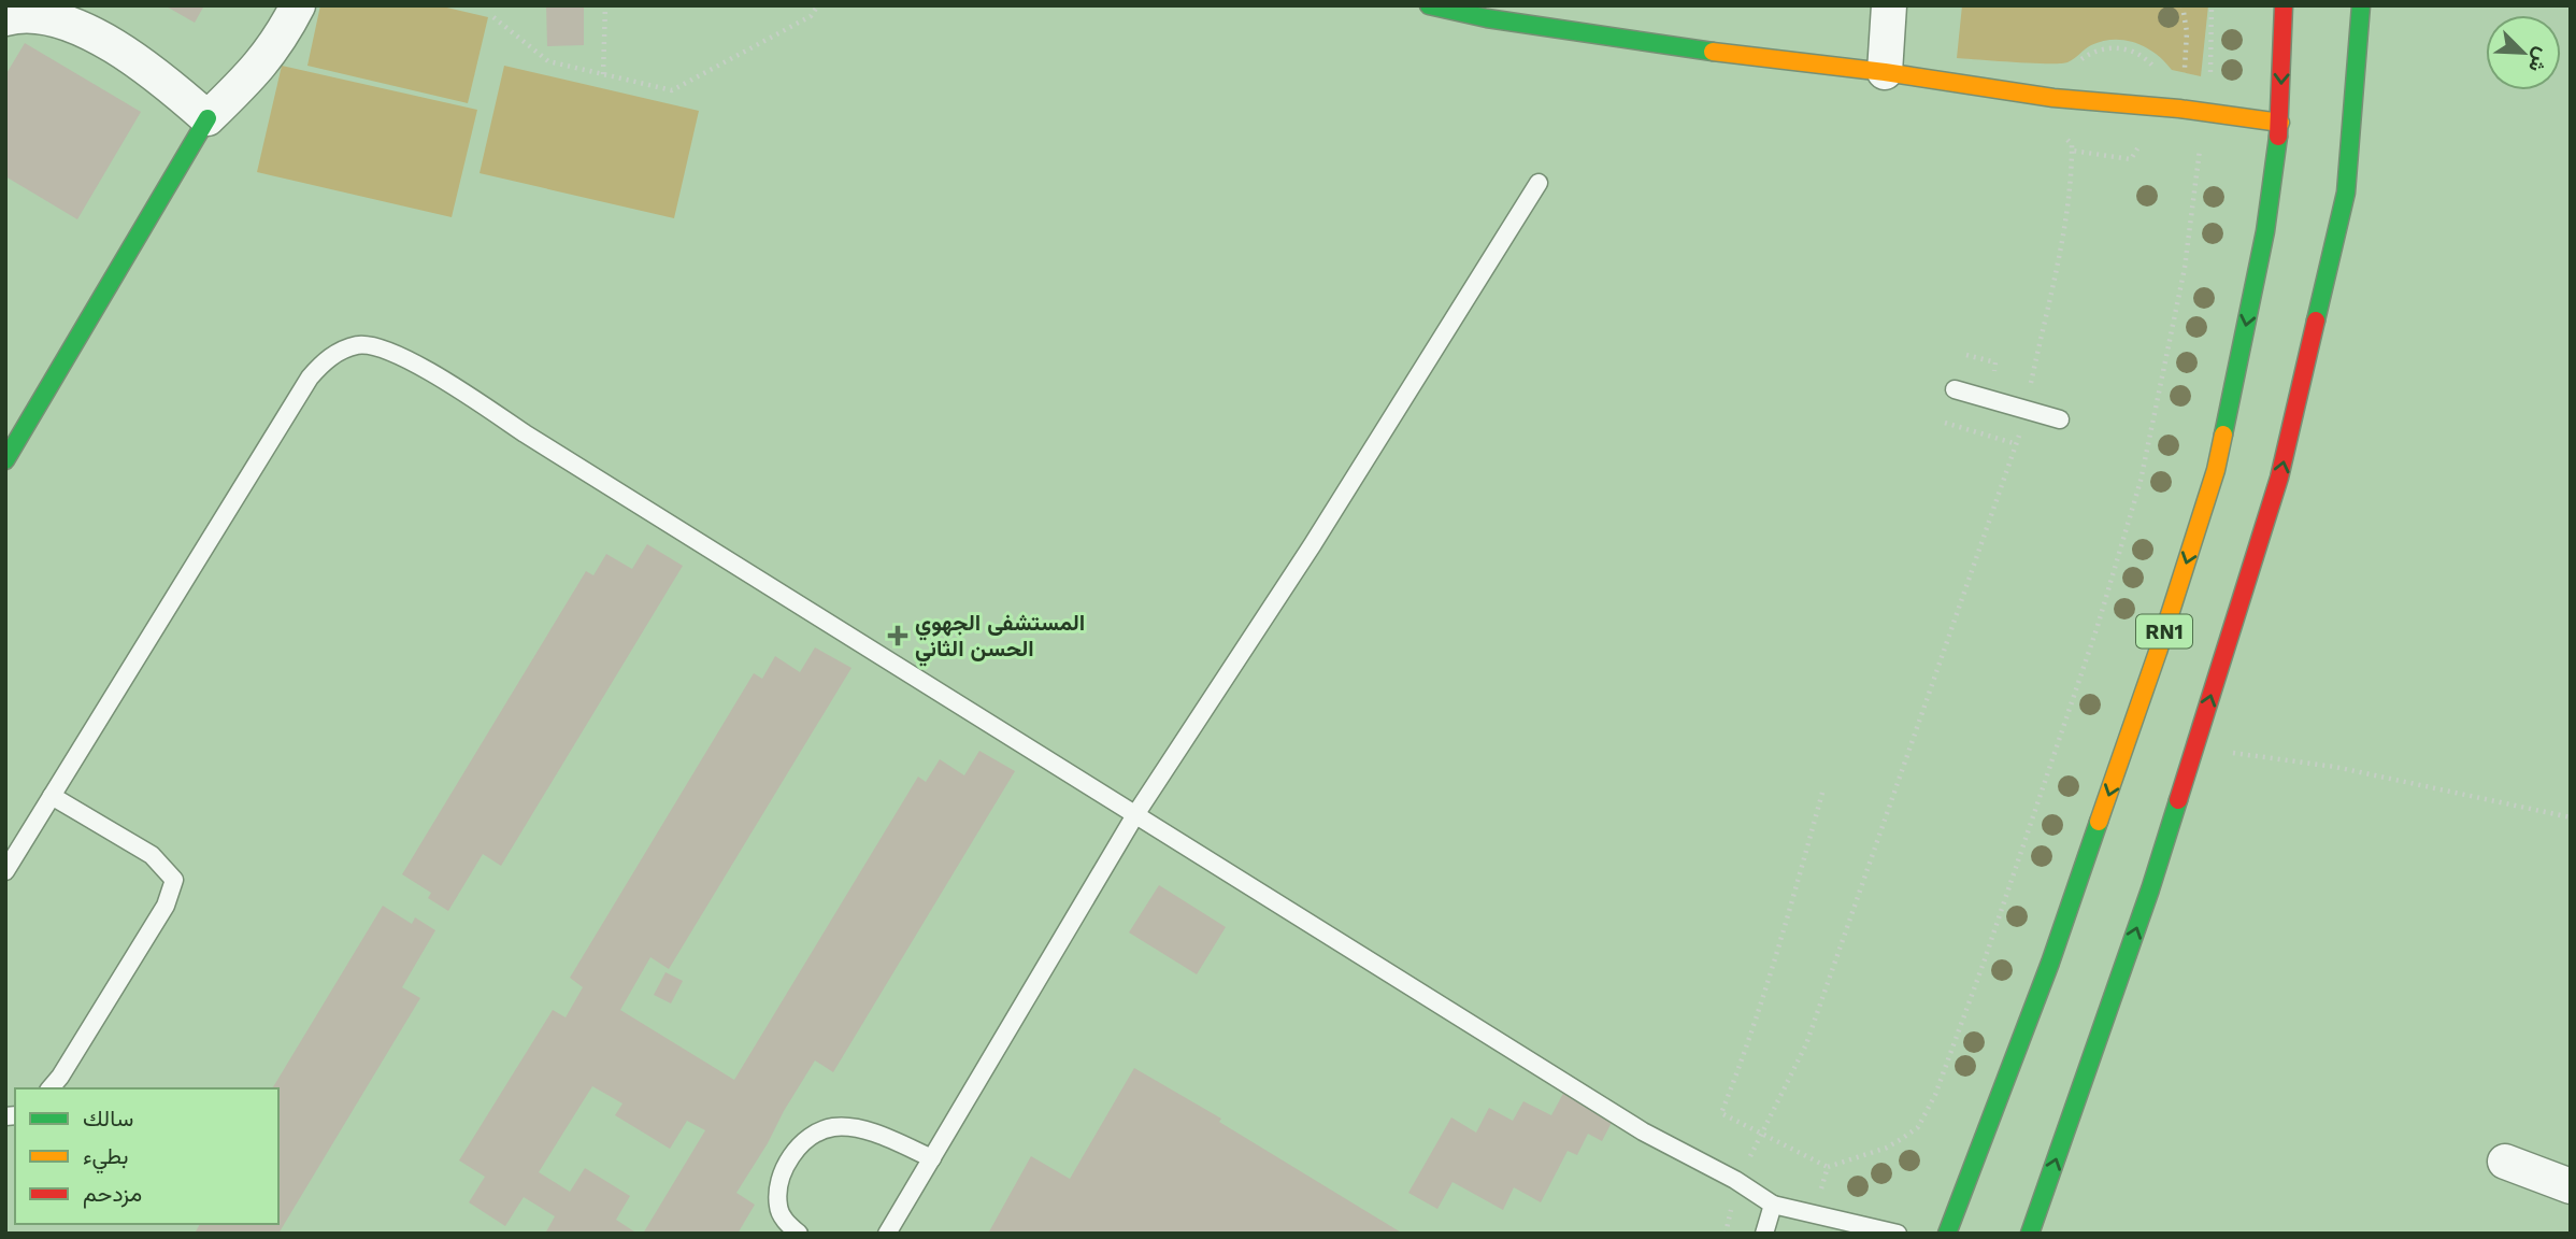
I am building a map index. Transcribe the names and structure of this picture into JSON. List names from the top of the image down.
{
  "streets": {
    "main road": ["RN1"]
  },
  "places": {
    "health": ["المستشفى الجهوي الحسن الثاني"]
  },
  "legend": ["سالك", "بطيء", "مزدحم"],
  "north": "bottom right"
}
